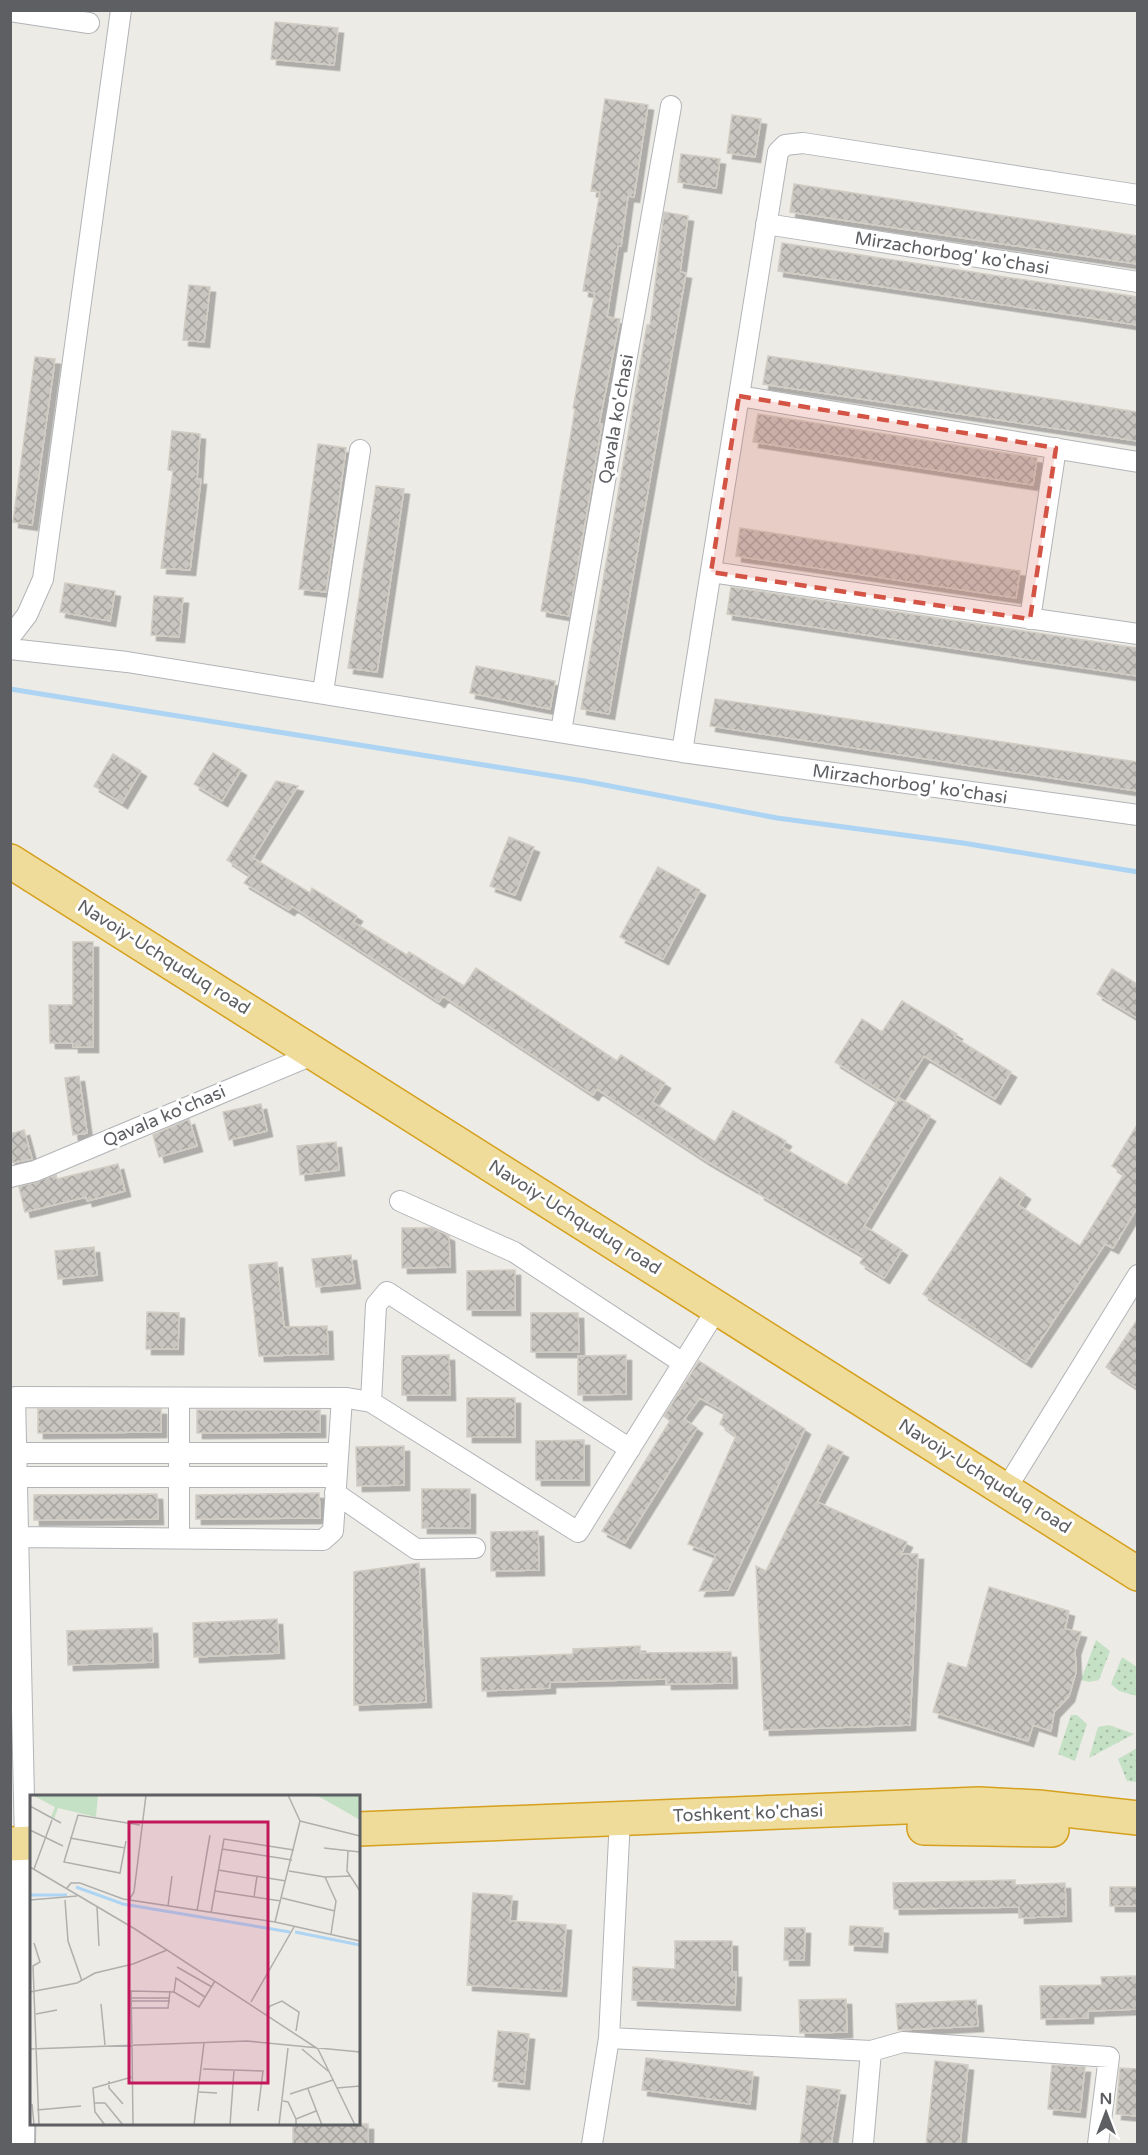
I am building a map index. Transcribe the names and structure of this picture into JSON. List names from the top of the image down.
{
  "streets": {
    "highway": ["Navoiy-Uchquduq road", "Toshkent ko'chasi"],
    "street": ["Mirzachorbog' ko'chasi", "Qavala ko'chasi"]
  },
  "crossings": [
    ["Mirzachorbog' ko'chasi", "Qavala ko'chasi"],
    ["Qavala ko'chasi", "Navoiy-Uchquduq road"]
  ],
  "north": "top"
}
